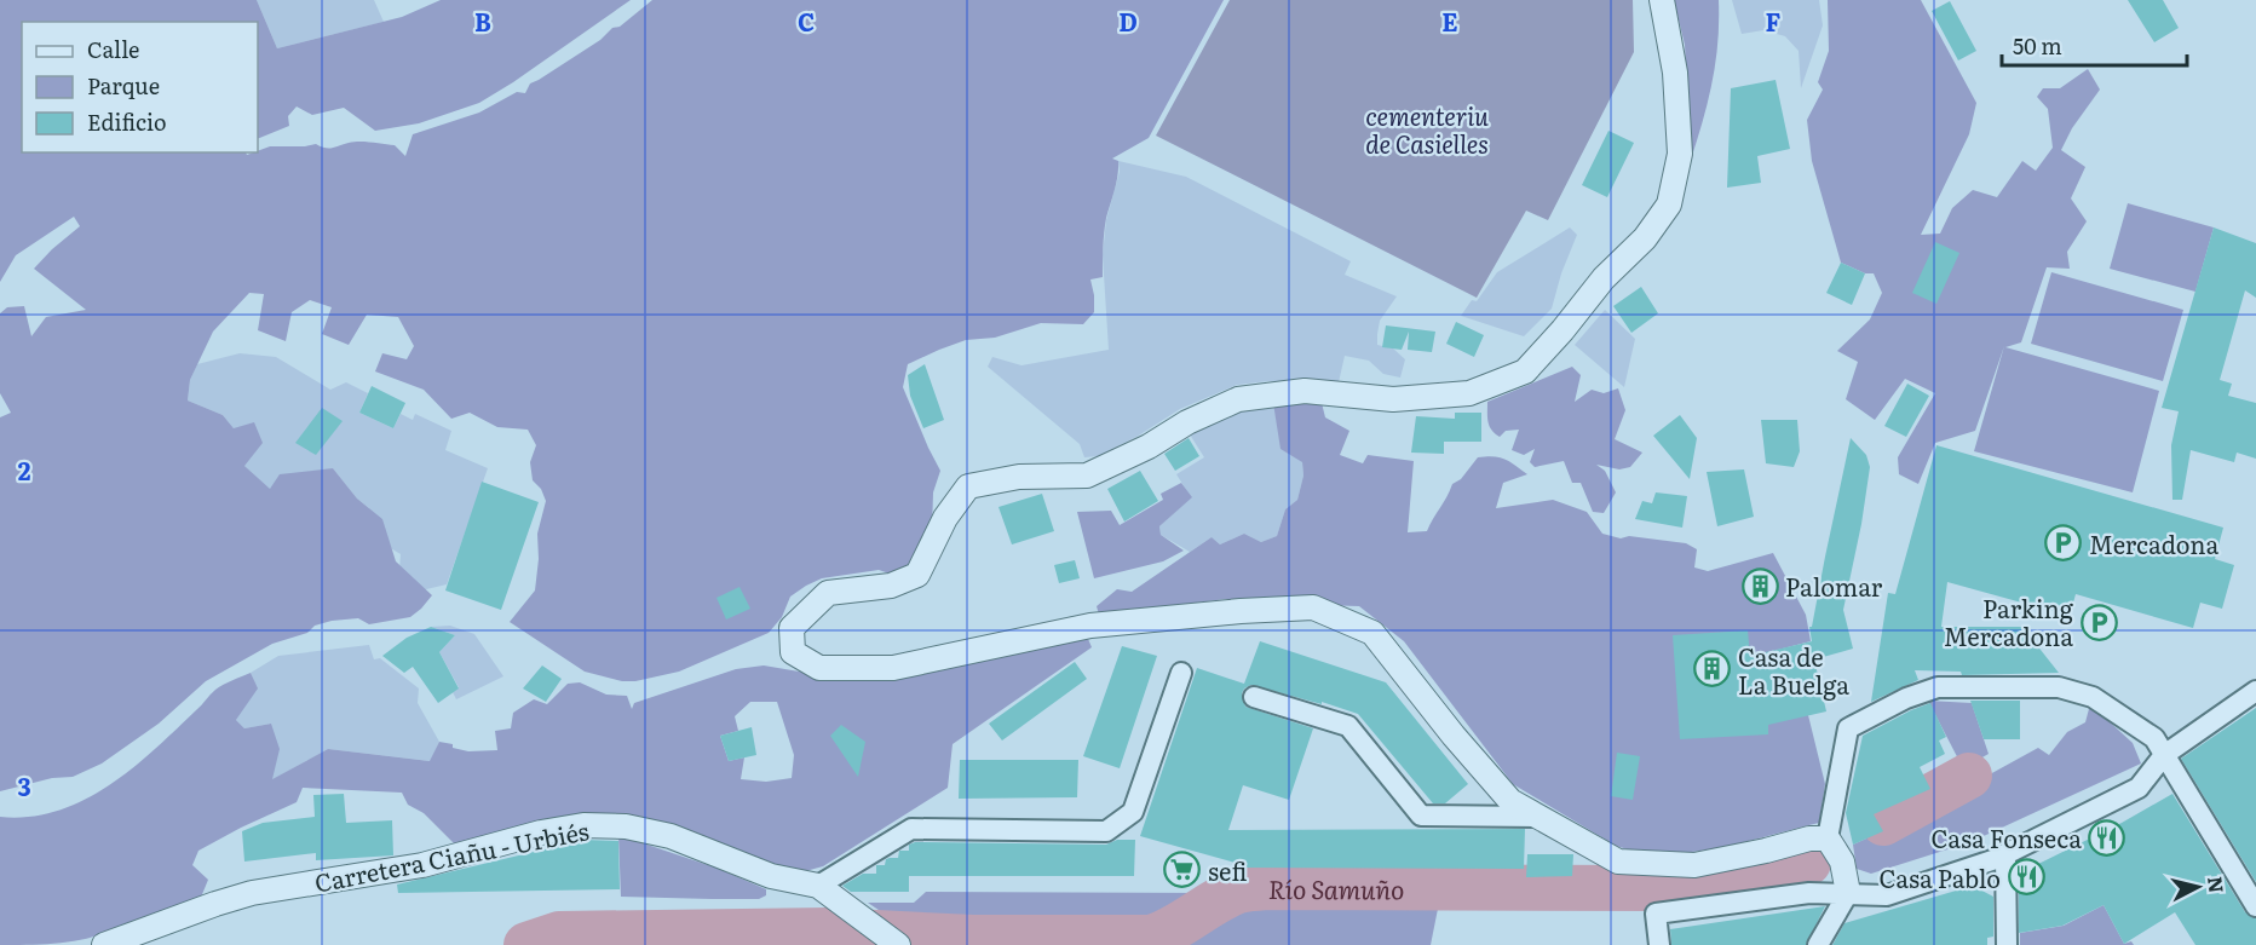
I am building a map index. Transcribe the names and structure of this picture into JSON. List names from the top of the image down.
{
  "streets": {
    "street": ["Carretera Ciañu - Urbiés"]
  },
  "water": ["Río Samuño"],
  "parks": ["cementeriu de Casielles"],
  "places": {
    "parking": ["Mercadona", "Parking Mercadona"],
    "building": ["Palomar", "Casa de La Buelga"],
    "restaurant": ["Casa Fonseca", "Casa Pablo"],
    "supermarket": ["sefi"]
  },
  "legend": ["Calle", "Parque", "Edificio"],
  "scale_bar": "50 m",
  "north": "right",
  "grid": {
    "columns": [
      "B",
      "C",
      "D",
      "E",
      "F"
    ],
    "rows": ["2", "3"]
  }
}
